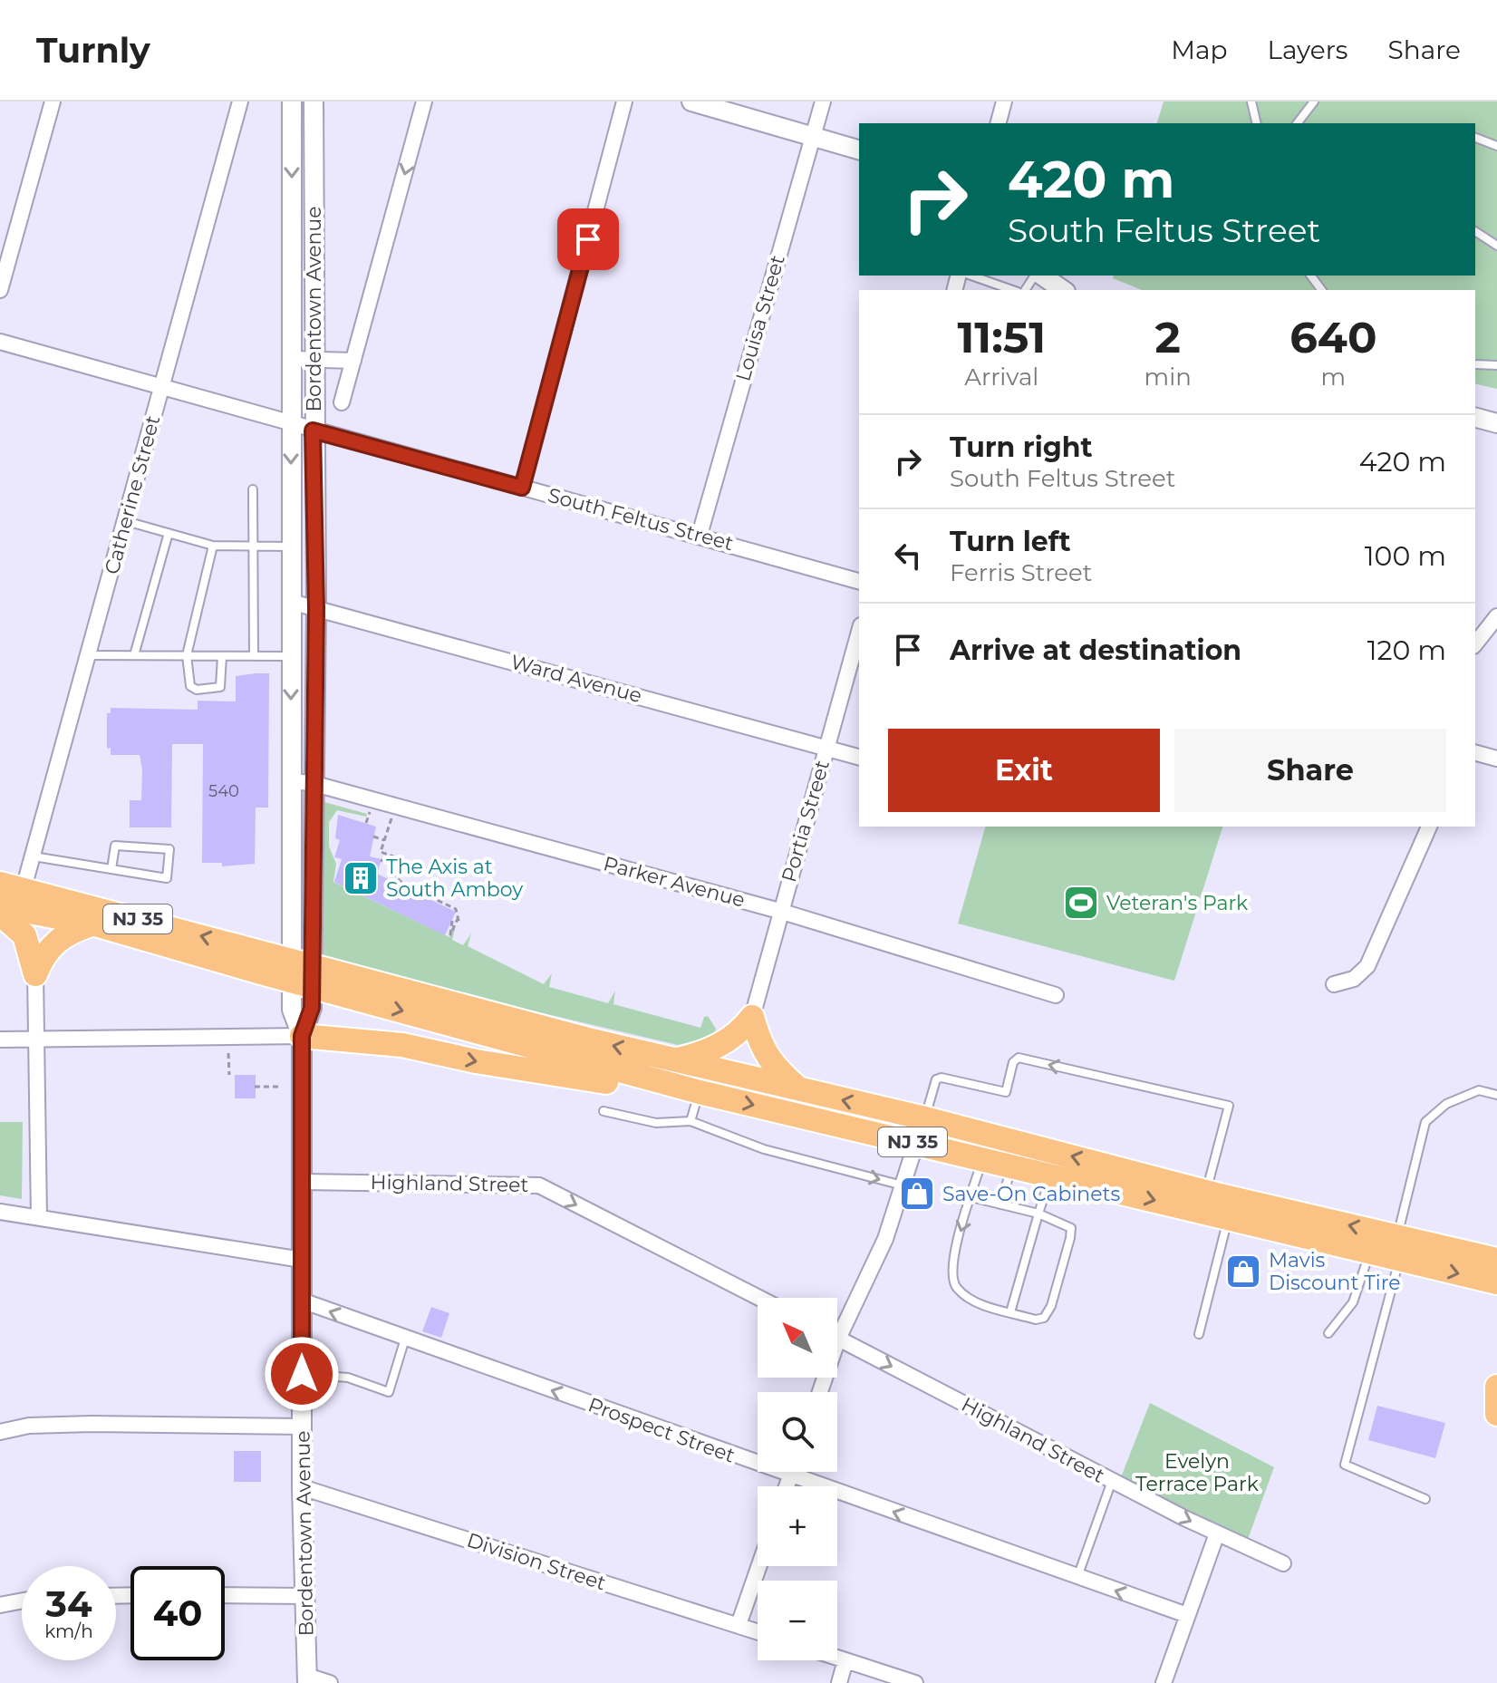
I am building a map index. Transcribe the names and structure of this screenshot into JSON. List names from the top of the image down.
{
  "streets": {
    "highway": ["NJ 35"],
    "street": [
      "Bordentown Avenue",
      "Louisa Street",
      "Catherine Street",
      "South Feltus Street",
      "Ward Avenue",
      "Portia Street",
      "Parker Avenue",
      "Highland Street",
      "Prospect Street",
      "Division Street"
    ]
  },
  "crossings": [
    ["Bordentown Avenue", "South Feltus Street"],
    ["Bordentown Avenue", "Ward Avenue"],
    ["Bordentown Avenue", "Parker Avenue"],
    ["Bordentown Avenue", "Highland Street"],
    ["Bordentown Avenue", "Prospect Street"],
    ["Bordentown Avenue", "Division Street"],
    ["Louisa Street", "South Feltus Street"],
    ["Catherine Street", "South Feltus Street"],
    ["Catherine Street", "NJ 35"],
    ["Ward Avenue", "Portia Street"],
    ["Portia Street", "Parker Avenue"]
  ],
  "one_way": ["Highland Street", "Prospect Street"],
  "parks": ["Evelyn Terrace Park"],
  "places": {
    "building": ["The Axis at South Amboy"],
    "sports": ["Veteran's Park"],
    "shop": ["Save-On Cabinets", "Mavis Discount Tire"]
  },
  "house_numbers": ["540"],
  "north": "top left",
  "page": {
    "header": "Turnly",
    "nav": ["Map", "Layers", "Share"],
    "turn": ["420 m", "South Feltus Street"],
    "eta": [
      "11:51",
      "Arrival",
      "2",
      "min",
      "640",
      "m"
    ],
    "list": [
      {
        "name": "Turn right",
        "note": "South Feltus Street",
        "value": "420 m"
      },
      {
        "name": "Turn left",
        "note": "Ferris Street",
        "value": "100 m"
      },
      {
        "name": "Arrive at destination",
        "value": "120 m"
      }
    ],
    "buttons": ["Exit", "Share"],
    "map_buttons": ["+", "−"],
    "speed": "34 km/h",
    "limit": "40"
  }
}
